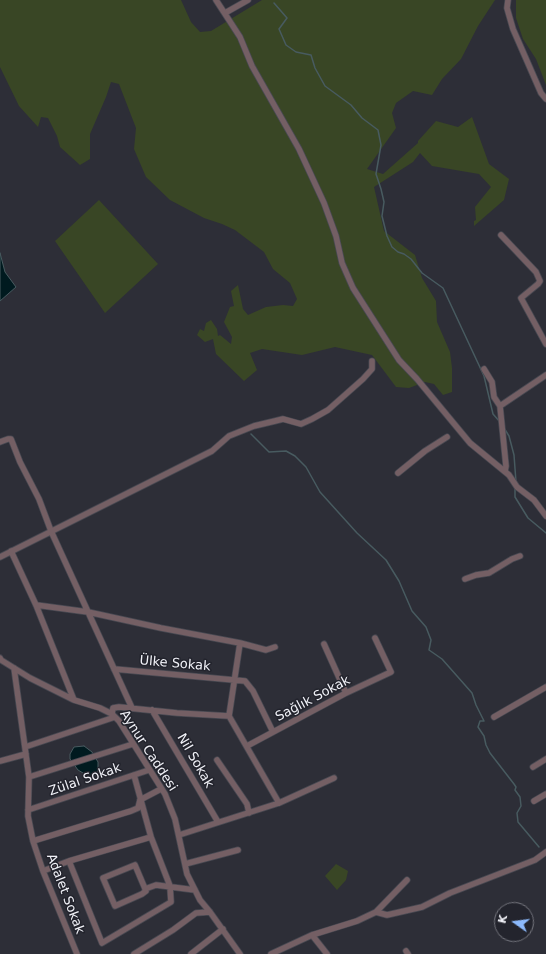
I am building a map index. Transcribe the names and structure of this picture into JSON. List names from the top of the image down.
{
  "streets": {
    "street": [
      "Ülke Sokak",
      "Sağlık Sokak",
      "Aynur Caddesi",
      "Nil Sokak",
      "Zülal Sokak",
      "Adalet Sokak"
    ]
  },
  "crossings": [
    ["Ülke Sokak", "Sağlık Sokak"],
    ["Aynur Caddesi", "Zülal Sokak"],
    ["Aynur Caddesi", "Adalet Sokak"],
    ["Zülal Sokak", "Adalet Sokak"]
  ],
  "north": "left"
}
